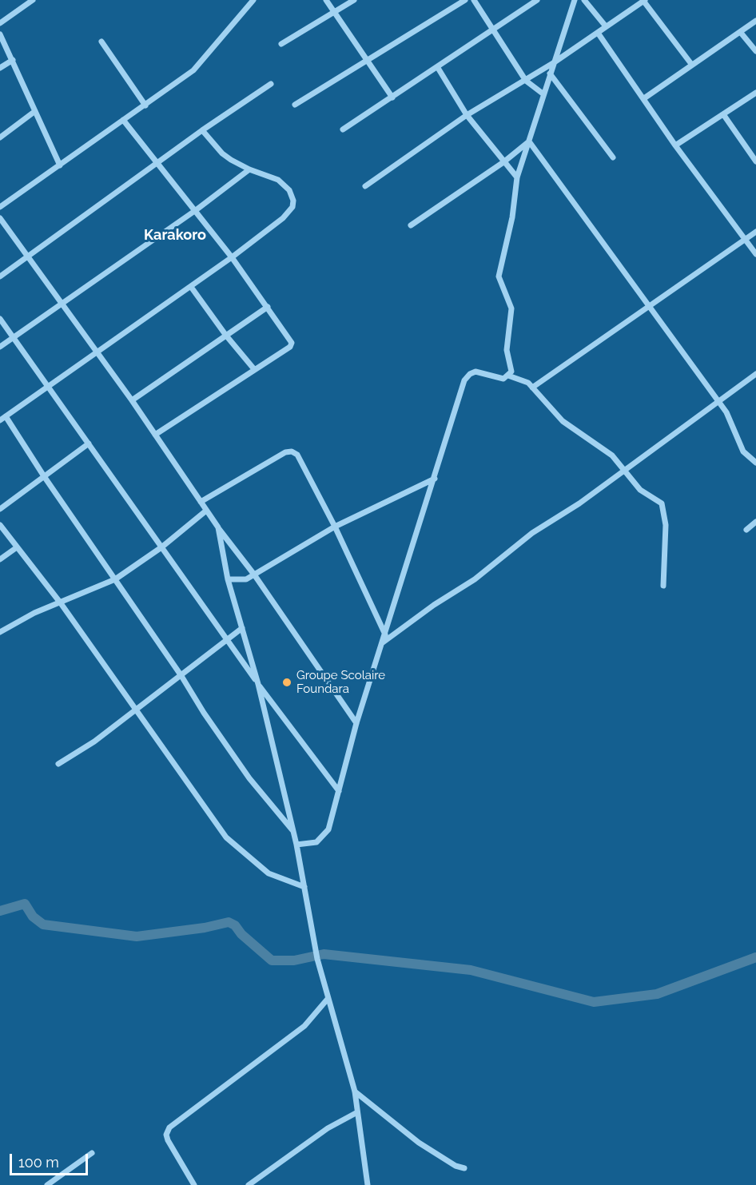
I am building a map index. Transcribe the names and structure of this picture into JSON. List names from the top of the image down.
{
  "districts": ["Karakoro"],
  "places": ["Groupe Scolaire Foundara"],
  "scale_bar": "100 m"
}
